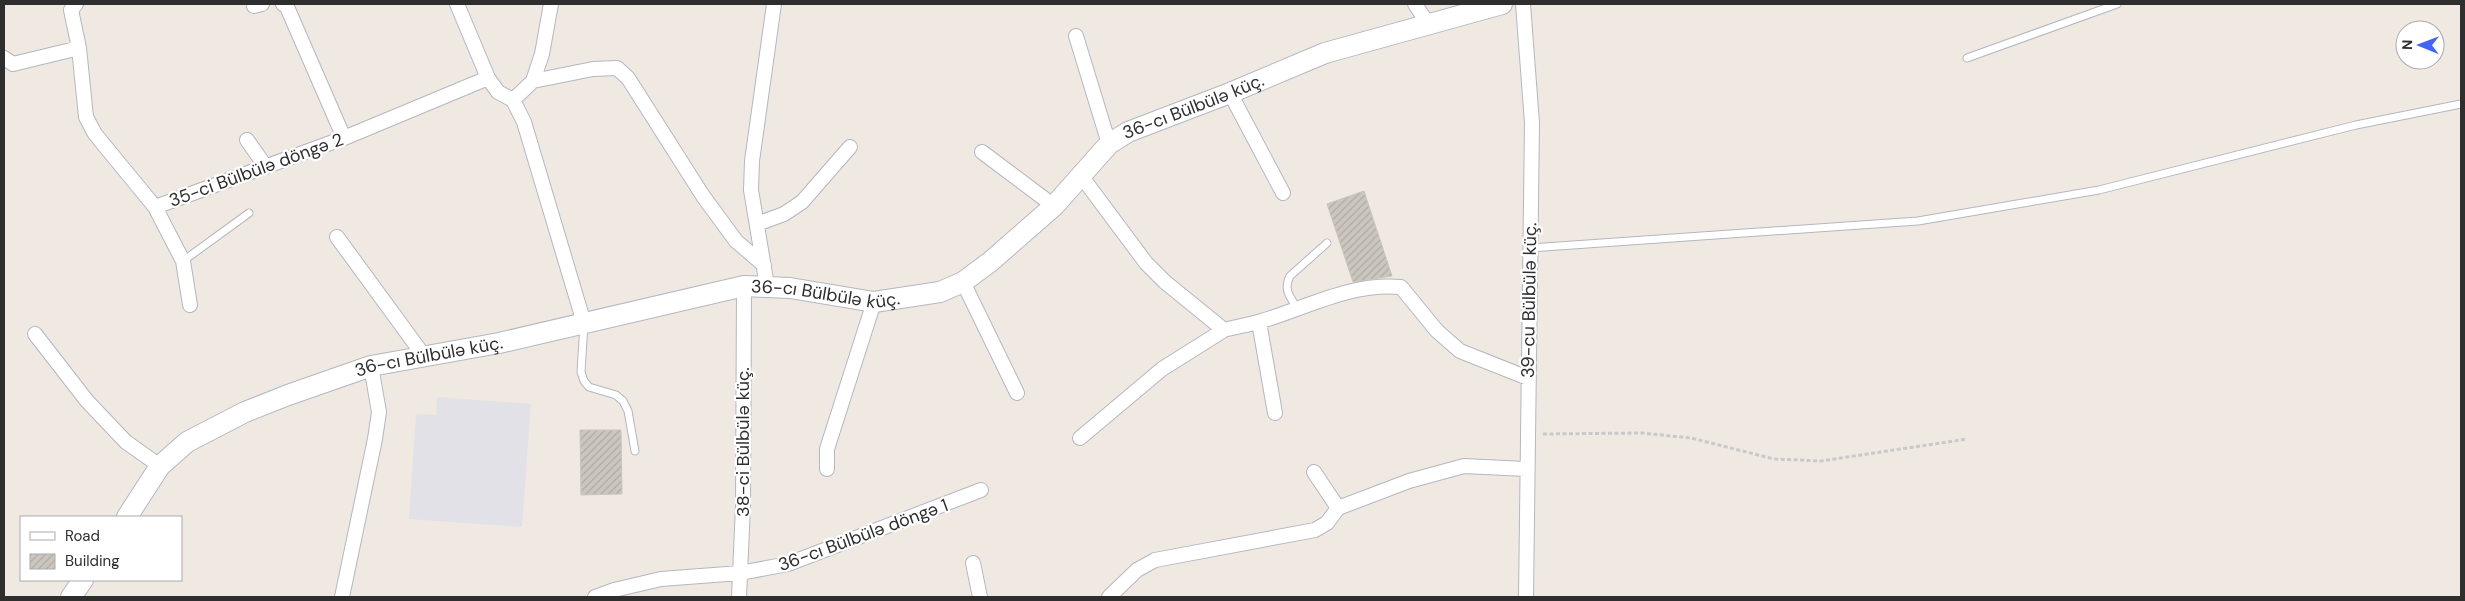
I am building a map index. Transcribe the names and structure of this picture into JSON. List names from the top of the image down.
{
  "streets": {
    "street": [
      "36-cı Bülbülə küç.",
      "35-ci Bülbülə döngə 2",
      "39-cu Bülbülə küç.",
      "38-ci Bülbülə küç.",
      "36-cı Bülbülə döngə 1"
    ]
  },
  "crossings": [
    ["36-cı Bülbülə küç.", "38-ci Bülbülə küç."],
    ["38-ci Bülbülə küç.", "36-cı Bülbülə döngə 1"]
  ],
  "legend": ["Road", "Building"],
  "north": "left"
}
